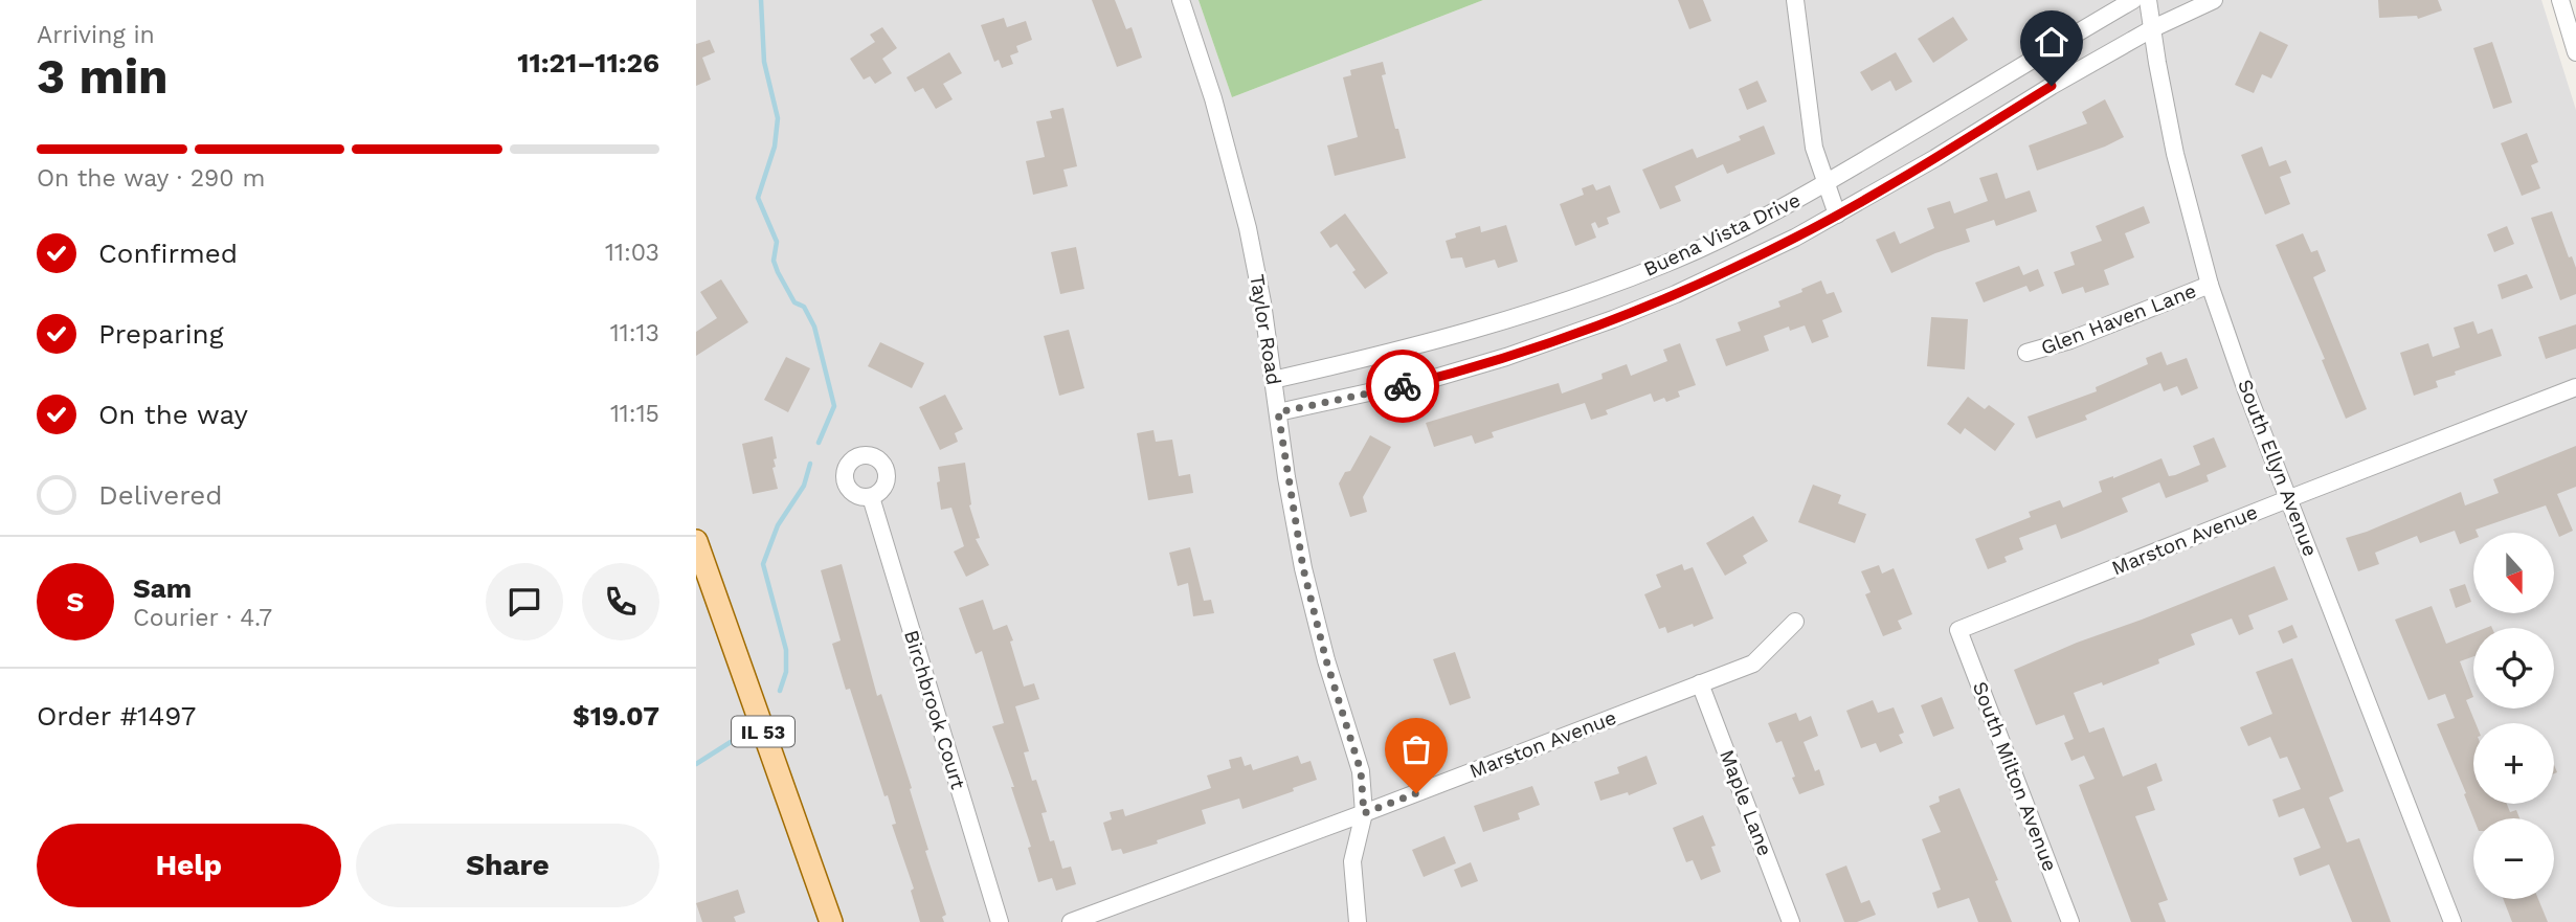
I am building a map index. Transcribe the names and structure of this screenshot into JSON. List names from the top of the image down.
{
  "streets": {
    "main road": ["IL 53"],
    "street": [
      "Buena Vista Drive",
      "Glen Haven Lane",
      "Taylor Road",
      "South Ellyn Avenue",
      "Marston Avenue",
      "Birchbrook Court",
      "South Milton Avenue",
      "Maple Lane"
    ]
  },
  "crossings": [
    ["Buena Vista Drive", "Taylor Road"],
    ["Buena Vista Drive", "South Ellyn Avenue"],
    ["Glen Haven Lane", "South Ellyn Avenue"],
    ["Taylor Road", "Marston Avenue"],
    ["South Ellyn Avenue", "Marston Avenue"],
    ["Marston Avenue", "South Milton Avenue"],
    ["Marston Avenue", "Maple Lane"]
  ],
  "north": "bottom",
  "page": {
    "heading": ["3 min", "Arriving in", "11:21–11:26"],
    "panel": [
      "Sam",
      "Courier · 4.7",
      "Order #1497",
      "$19.07"
    ],
    "bar": "On the way · 290 m",
    "list": [
      ["Confirmed", "11:03"],
      ["Preparing", "11:13"],
      ["On the way", "11:15"],
      "Delivered"
    ],
    "map_buttons": ["+", "−"],
    "round": "S",
    "buttons": ["Help", "Share"]
  }
}
